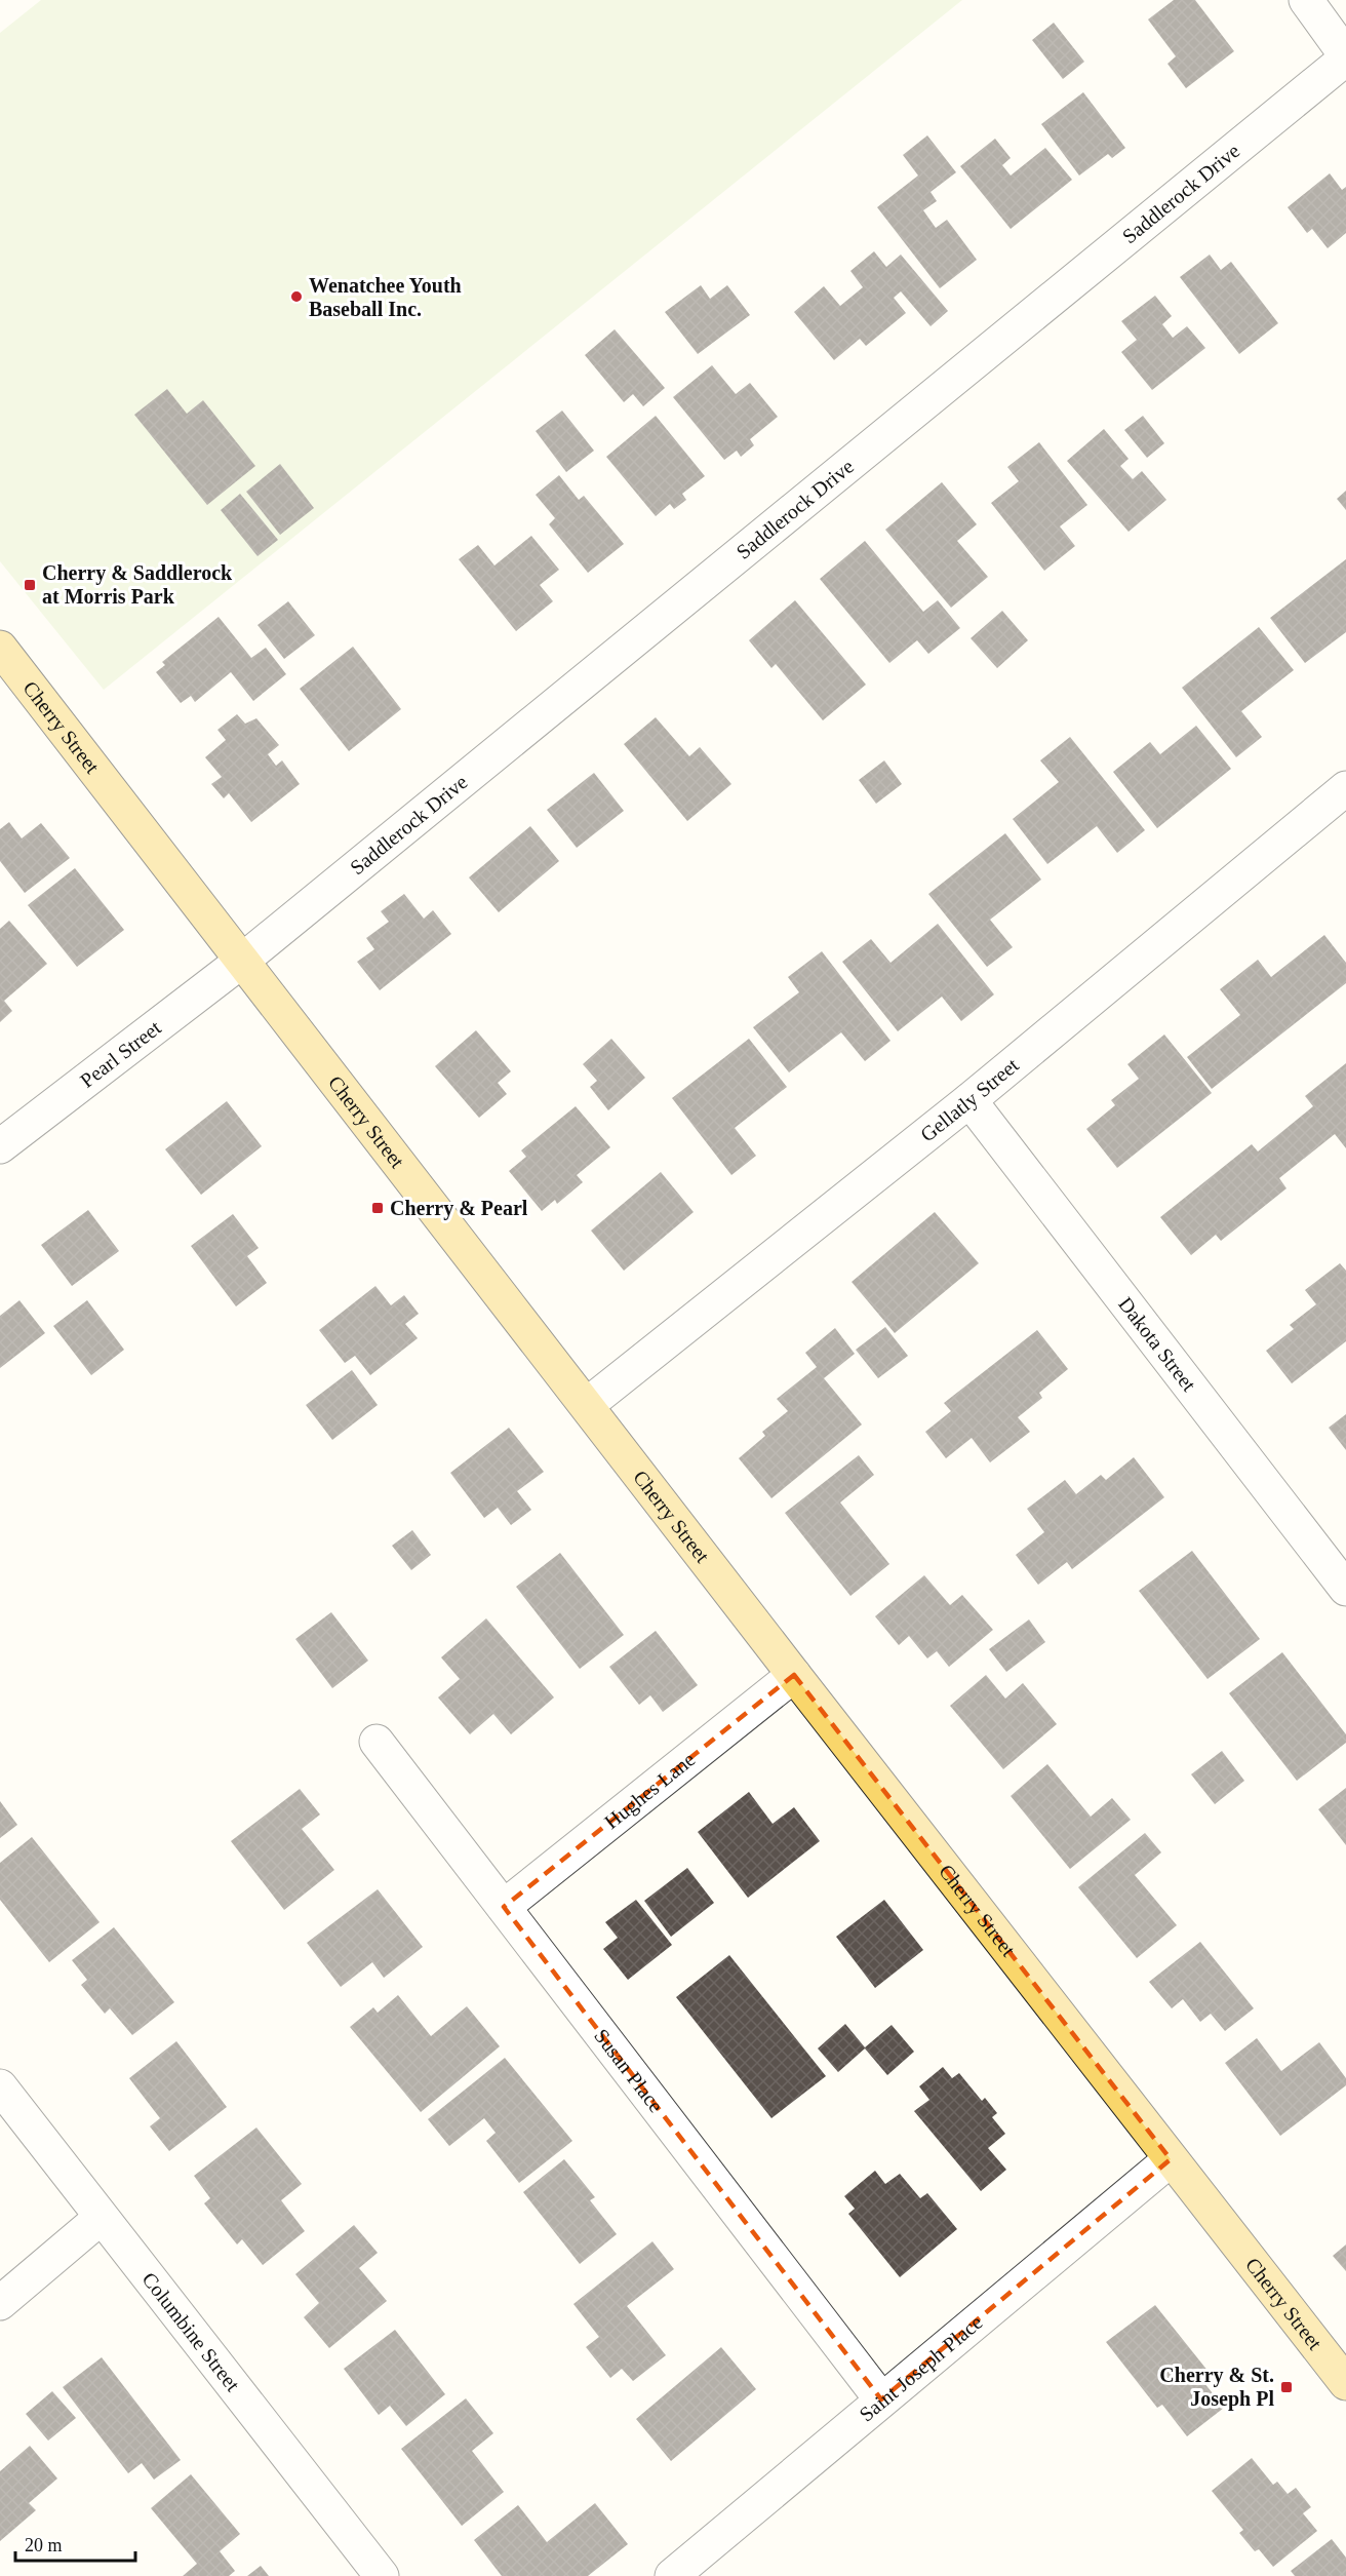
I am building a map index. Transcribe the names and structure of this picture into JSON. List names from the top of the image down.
{
  "streets": {
    "main road": ["Cherry Street"],
    "street": [
      "Saddlerock Drive",
      "Pearl Street",
      "Gellatly Street",
      "Dakota Street",
      "Hughes Lane",
      "Susan Place",
      "Columbine Street",
      "Saint Joseph Place"
    ]
  },
  "crossings": [
    ["Saddlerock Drive", "Cherry Street"],
    ["Saddlerock Drive", "Pearl Street"],
    ["Cherry Street", "Pearl Street"],
    ["Cherry Street", "Gellatly Street"],
    ["Cherry Street", "Hughes Lane"],
    ["Cherry Street", "Saint Joseph Place"],
    ["Gellatly Street", "Dakota Street"],
    ["Hughes Lane", "Susan Place"],
    ["Susan Place", "Saint Joseph Place"]
  ],
  "places": {
    "other": ["Wenatchee Youth Baseball Inc."],
    "transit": ["Cherry & Saddlerock at Morris Park", "Cherry & Pearl", "Cherry & St. Joseph Pl"]
  },
  "scale_bar": "20 m"
}
